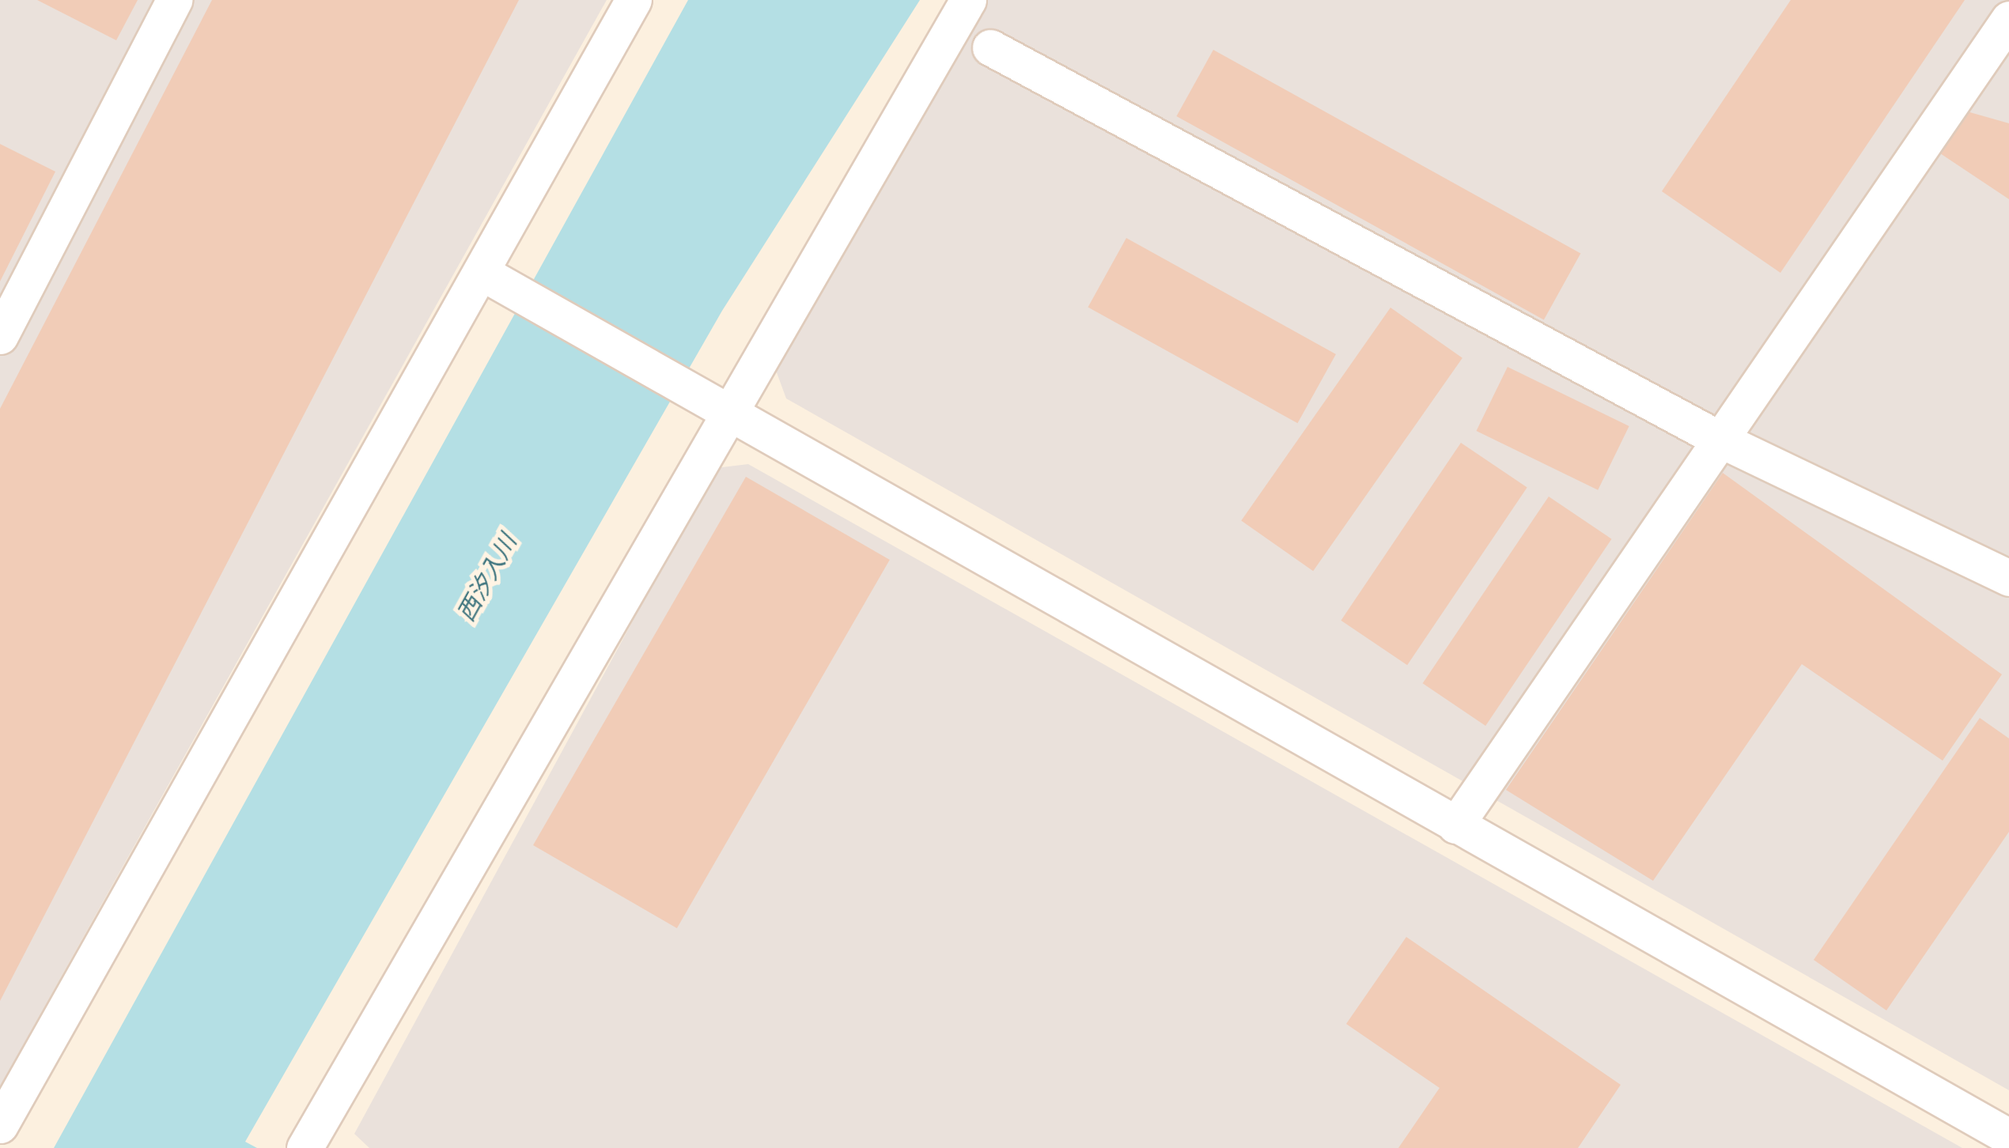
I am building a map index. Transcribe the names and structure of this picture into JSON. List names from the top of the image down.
{
  "water": ["西汐入川"]
}
